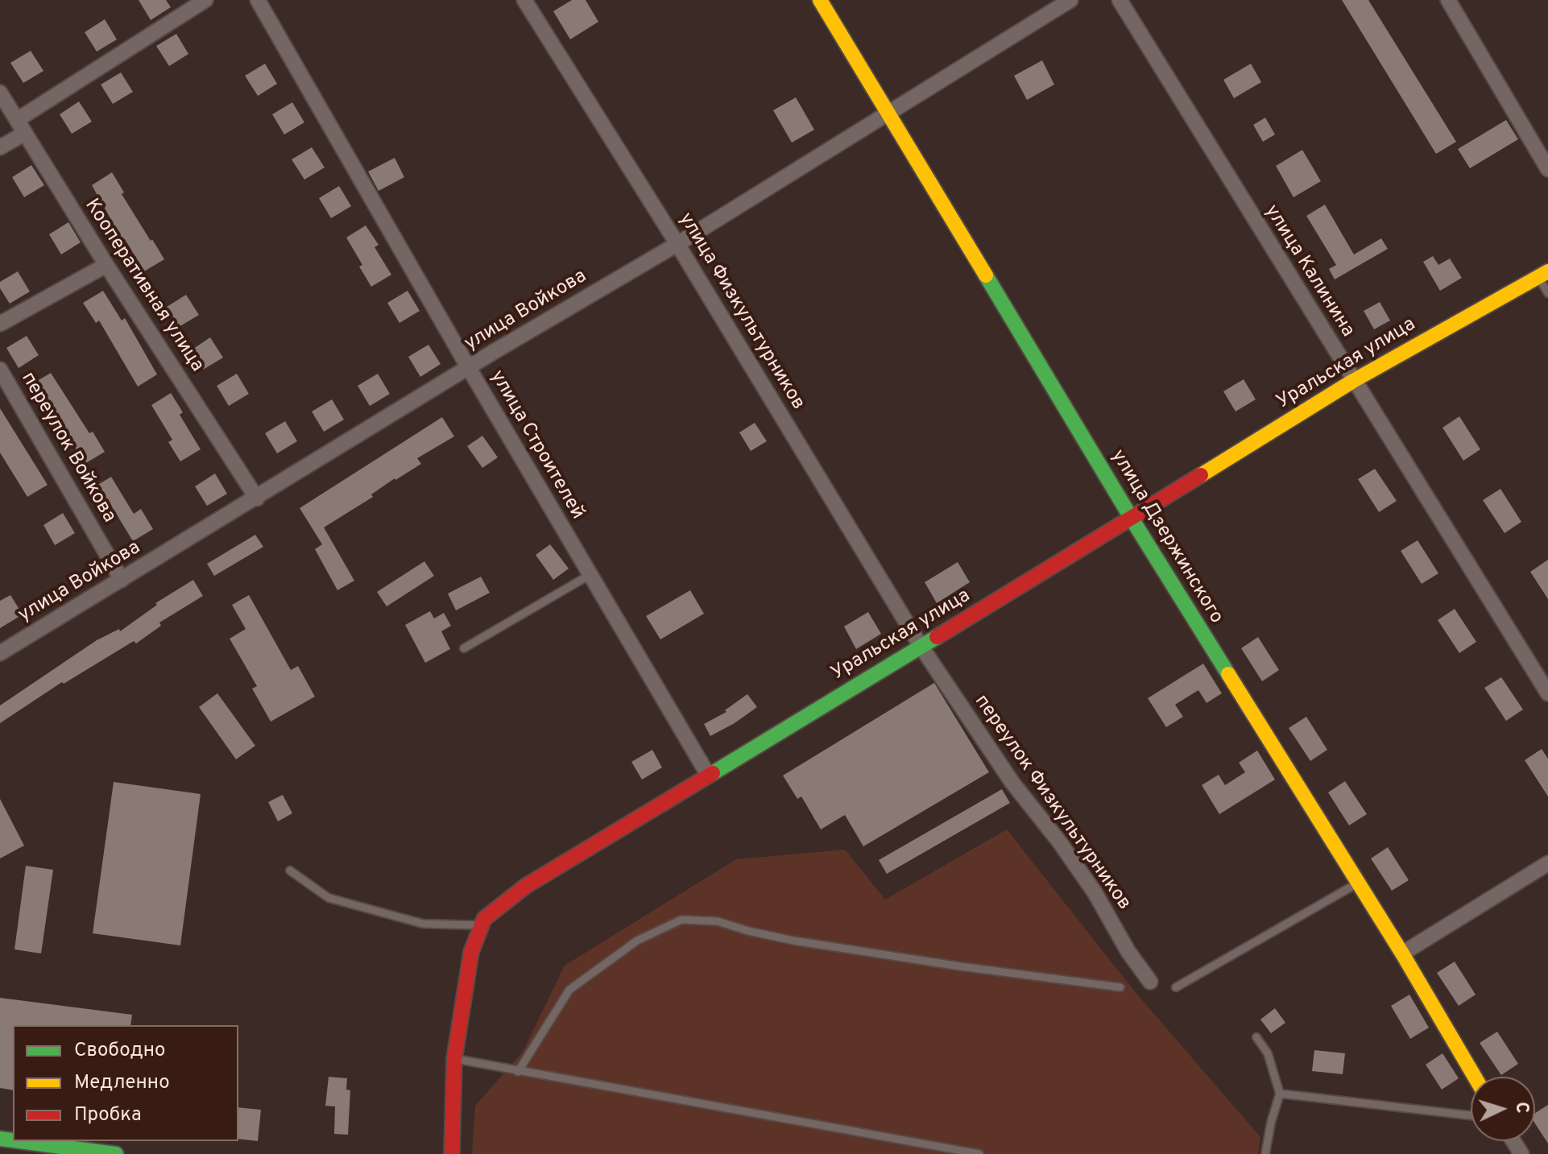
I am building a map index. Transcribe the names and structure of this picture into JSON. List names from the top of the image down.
{
  "streets": {
    "street": [
      "улица Калинина",
      "Кооперативная улица",
      "улица Войкова",
      "улица Физкультурников",
      "Уральская улица",
      "улица Строителей",
      "переулок Войкова",
      "улица Дзержинского",
      "переулок Физкультурников"
    ]
  },
  "crossings": [
    ["улица Калинина", "Уральская улица"],
    ["Кооперативная улица", "улица Войкова"],
    ["улица Войкова", "улица Физкультурников"],
    ["улица Войкова", "улица Строителей"],
    ["улица Войкова", "переулок Войкова"],
    ["улица Войкова", "улица Дзержинского"],
    ["улица Физкультурников", "Уральская улица"],
    ["улица Физкультурников", "переулок Физкультурников"],
    ["Уральская улица", "улица Строителей"],
    ["Уральская улица", "улица Дзержинского"],
    ["Уральская улица", "переулок Физкультурников"]
  ],
  "legend": ["Свободно", "Медленно", "Пробка"],
  "north": "right"
}
